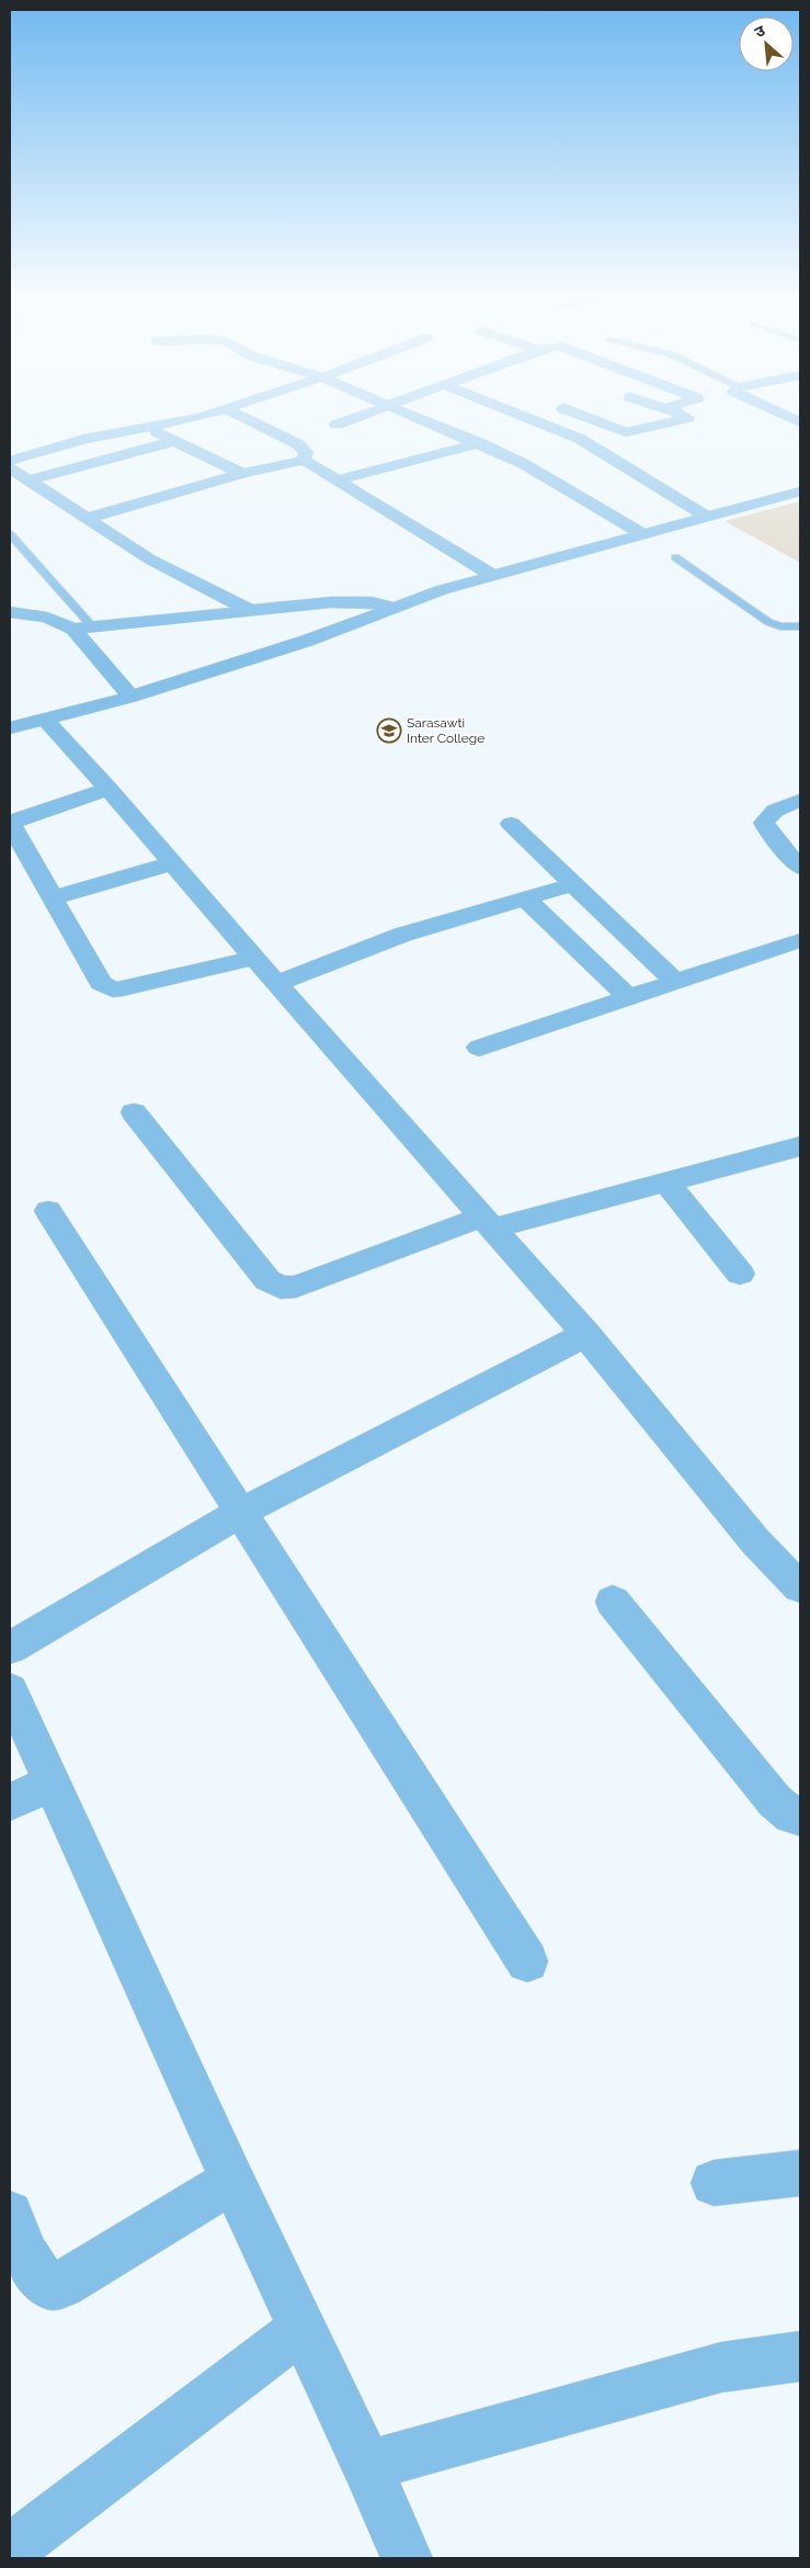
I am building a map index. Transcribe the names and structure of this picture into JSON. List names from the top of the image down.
{
  "places": {
    "school or university": ["Sarasawti Inter College"]
  },
  "north": "top left"
}
